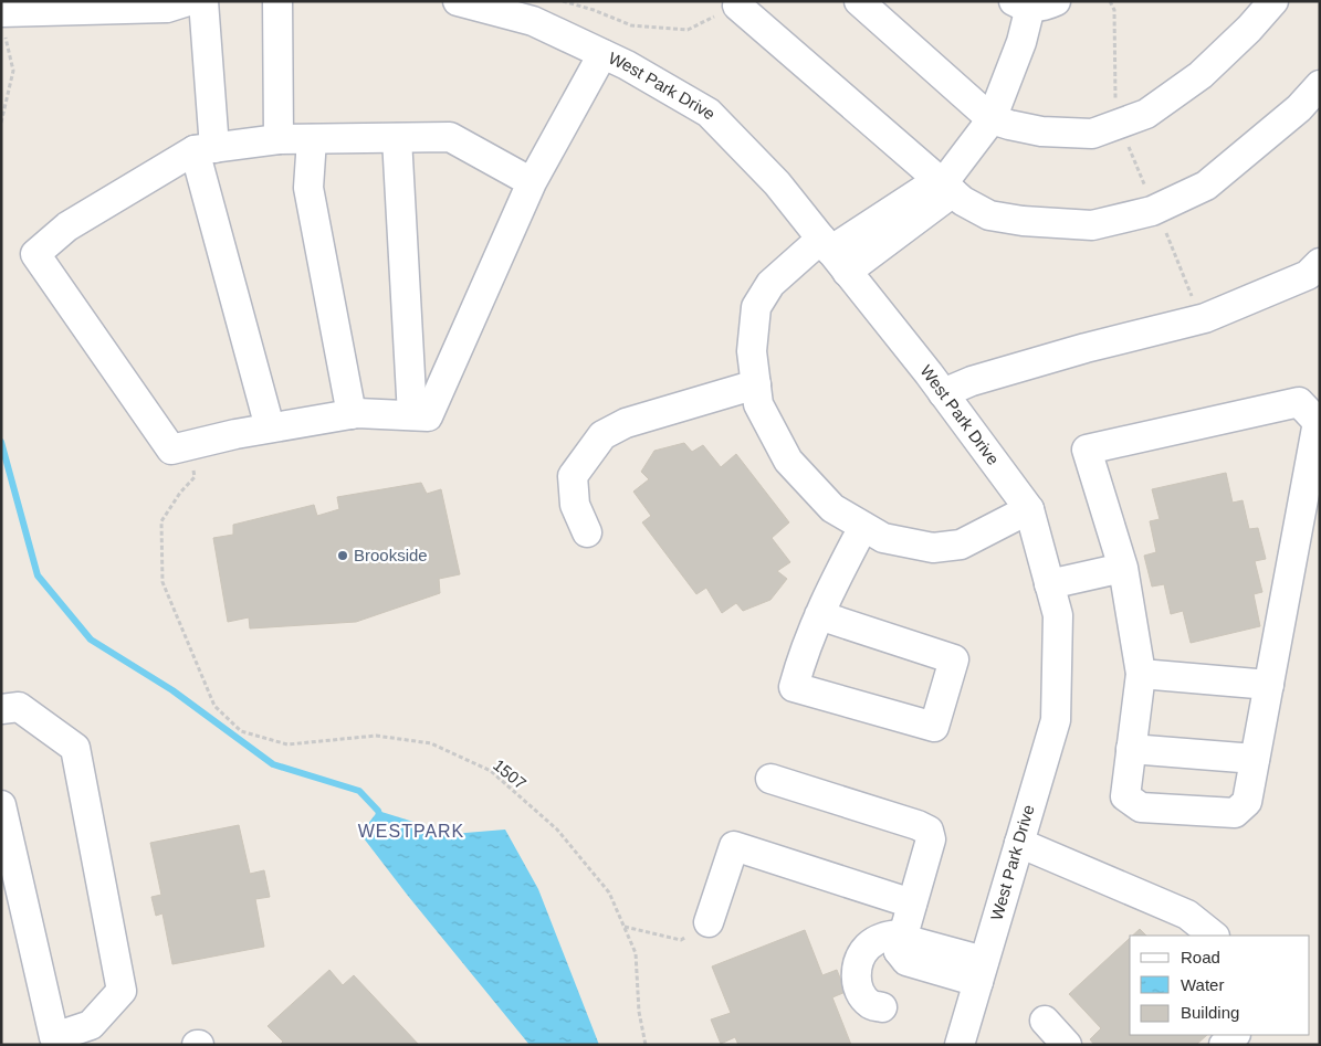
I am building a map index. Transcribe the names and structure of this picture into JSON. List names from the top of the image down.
{
  "streets": {
    "street": ["West Park Drive"],
    "path": ["1507"]
  },
  "districts": ["WESTPARK"],
  "places": ["Brookside"],
  "legend": ["Road", "Water", "Building"]
}
